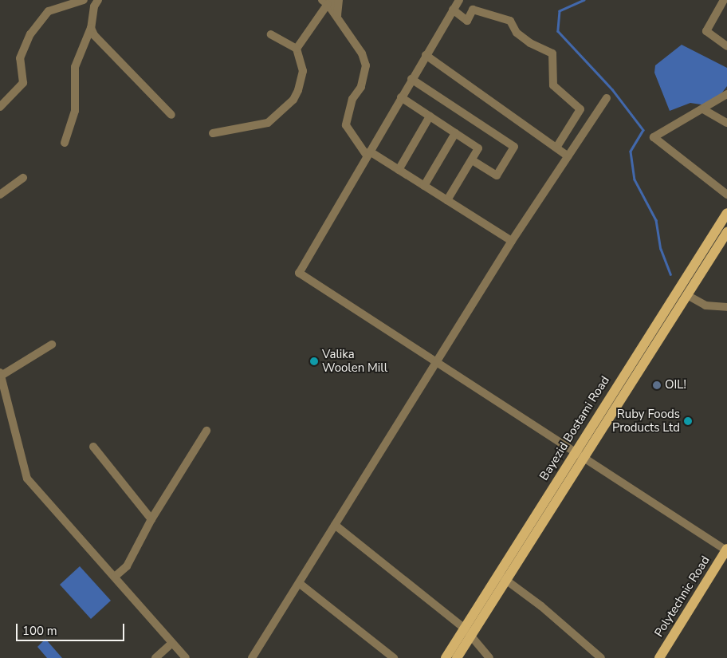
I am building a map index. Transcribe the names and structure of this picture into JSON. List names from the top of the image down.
{
  "streets": {
    "main road": ["Bayezid Bostami Road", "Polytechnic Road"]
  },
  "places": ["Valika Woolen Mill", "OIL!", "Ruby Foods Products Ltd"],
  "scale_bar": "100 m"
}
